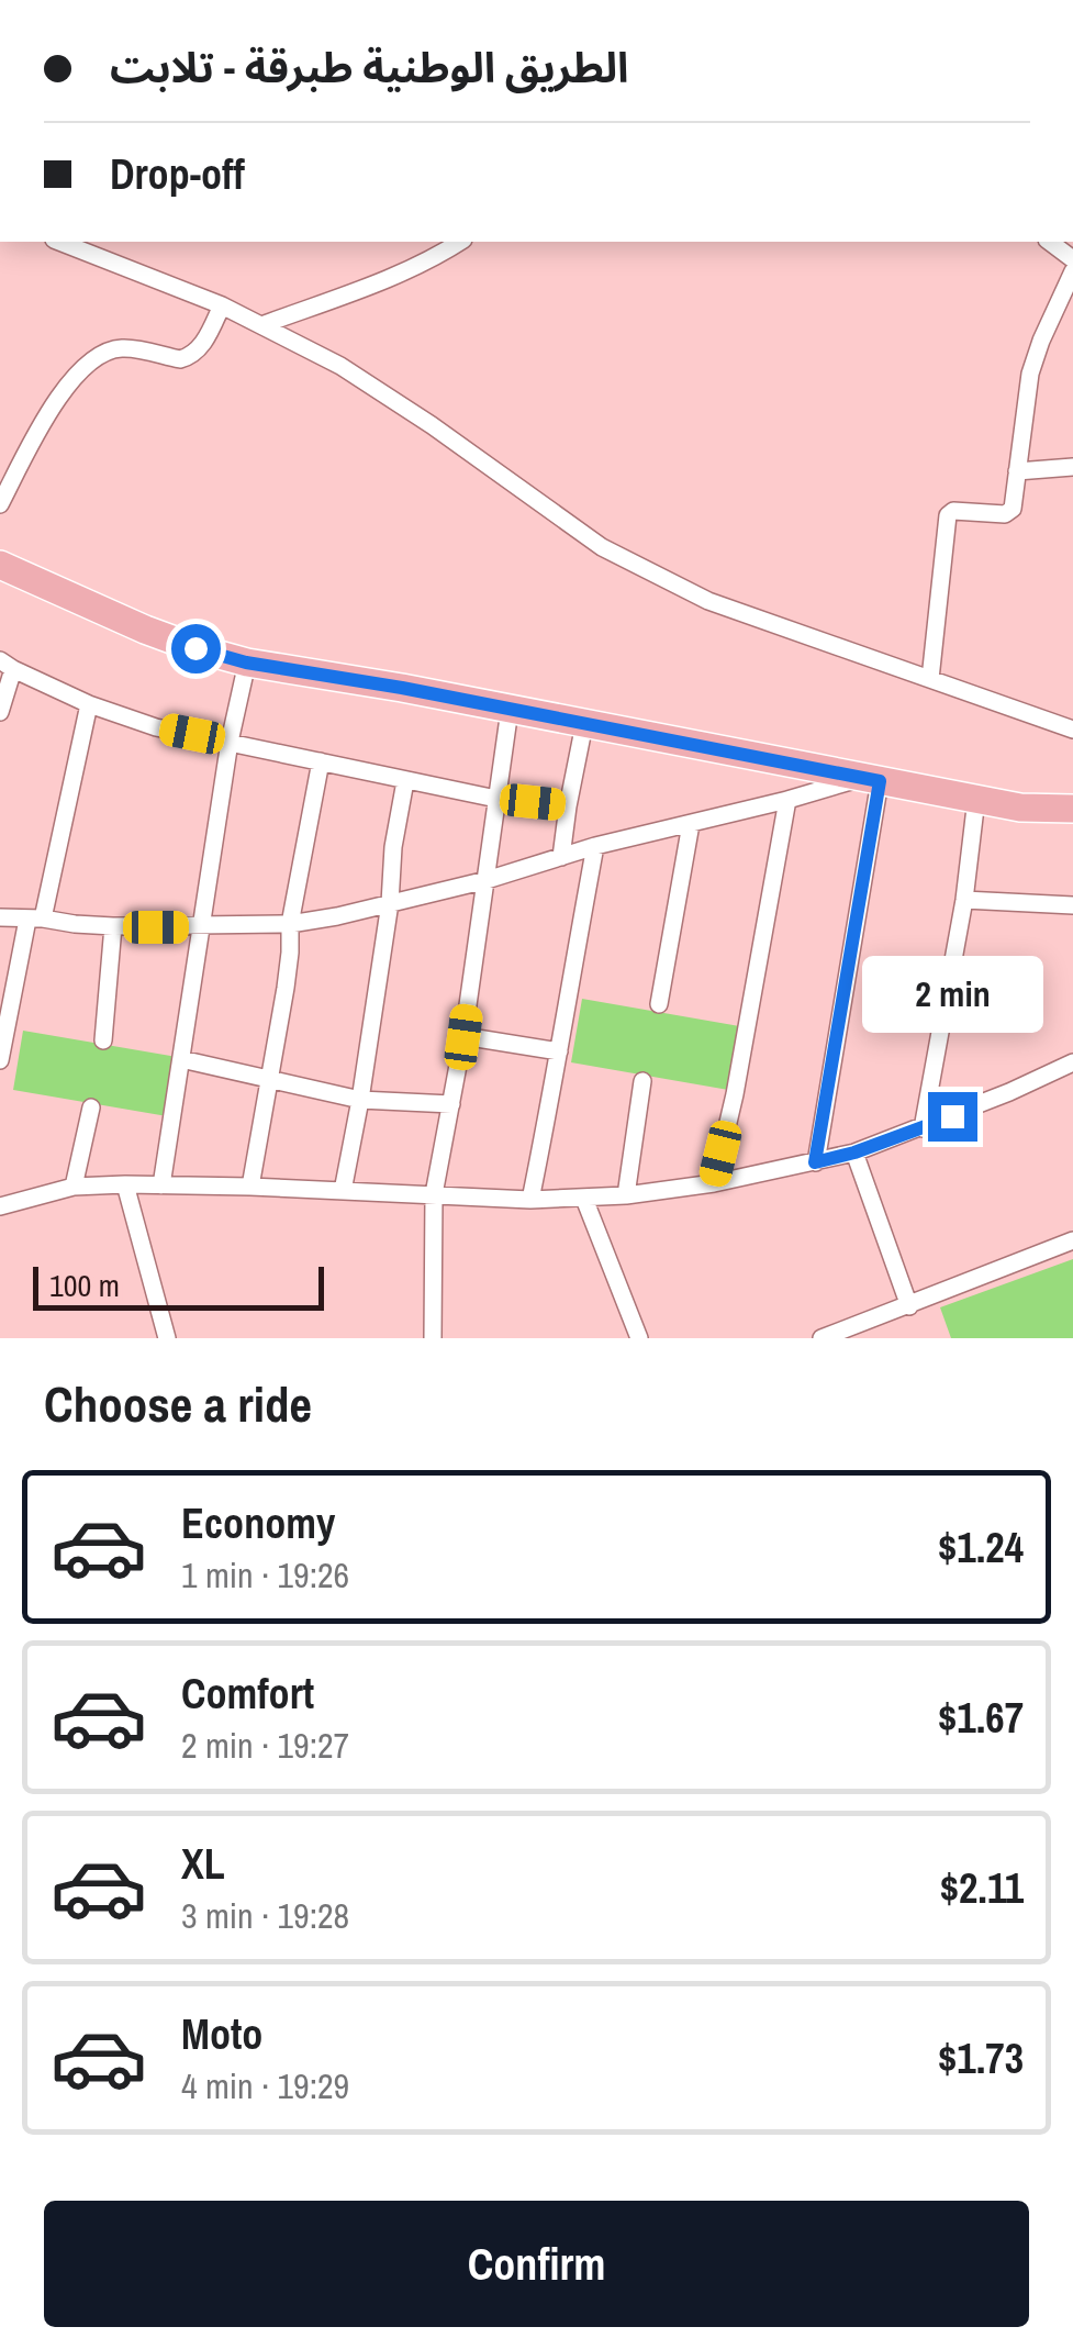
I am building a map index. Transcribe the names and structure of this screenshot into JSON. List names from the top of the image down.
{
  "scale_bar": "100 m",
  "page": {
    "banner": ["الطريق الوطنية طبرقة - تلابت", "Drop-off"],
    "bubble": "2 min",
    "scale": "100 m",
    "heading": "Choose a ride",
    "list": [
      {
        "name": "Economy",
        "note": "1 min · 19:26",
        "value": "$1.24"
      },
      {
        "name": "Comfort",
        "note": "2 min · 19:27",
        "value": "$1.67"
      },
      {
        "name": "XL",
        "note": "3 min · 19:28",
        "value": "$2.11"
      },
      {
        "name": "Moto",
        "note": "4 min · 19:29",
        "value": "$1.73"
      }
    ],
    "buttons": "Confirm"
  }
}
